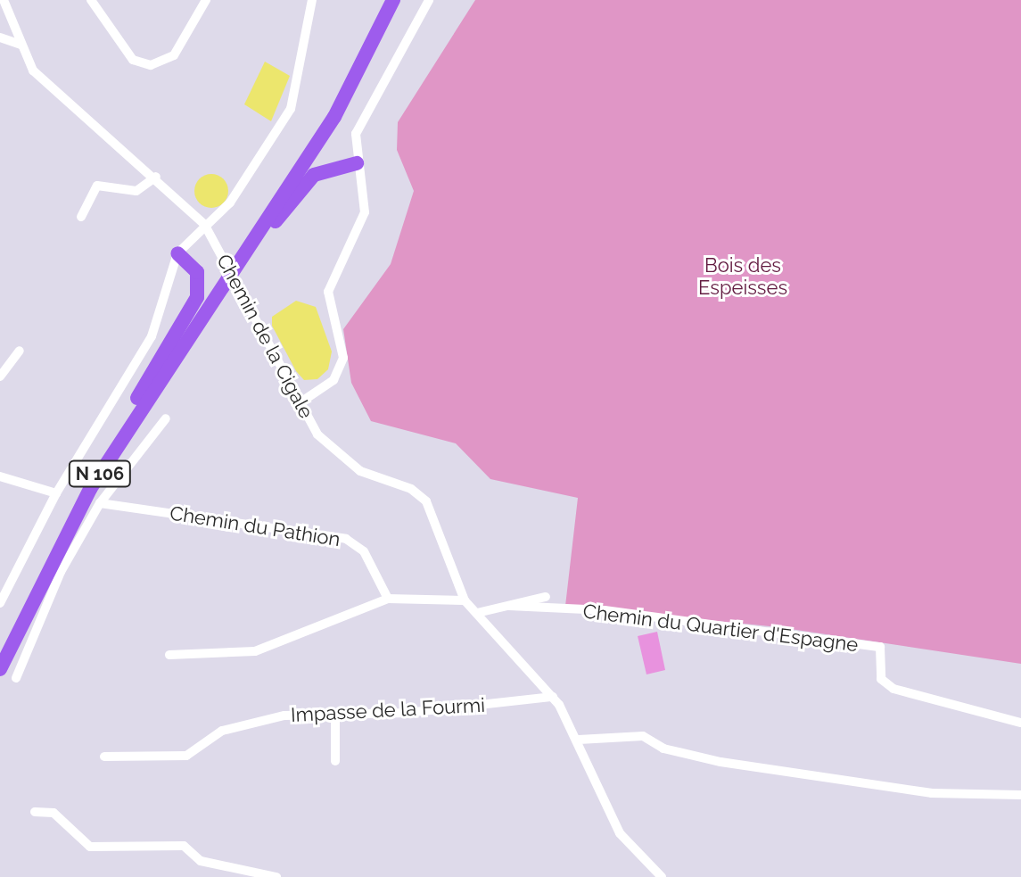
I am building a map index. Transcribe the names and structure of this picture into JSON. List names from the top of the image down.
{
  "streets": {
    "main road": ["N 106"],
    "street": [
      "Chemin de la Cigale",
      "Chemin du Pathion",
      "Chemin du Quartier d'Espagne",
      "Impasse de la Fourmi"
    ]
  },
  "crossings": [
    ["Chemin de la Cigale", "Impasse de la Fourmi"]
  ],
  "parks": ["Bois des Espeisses"]
}
